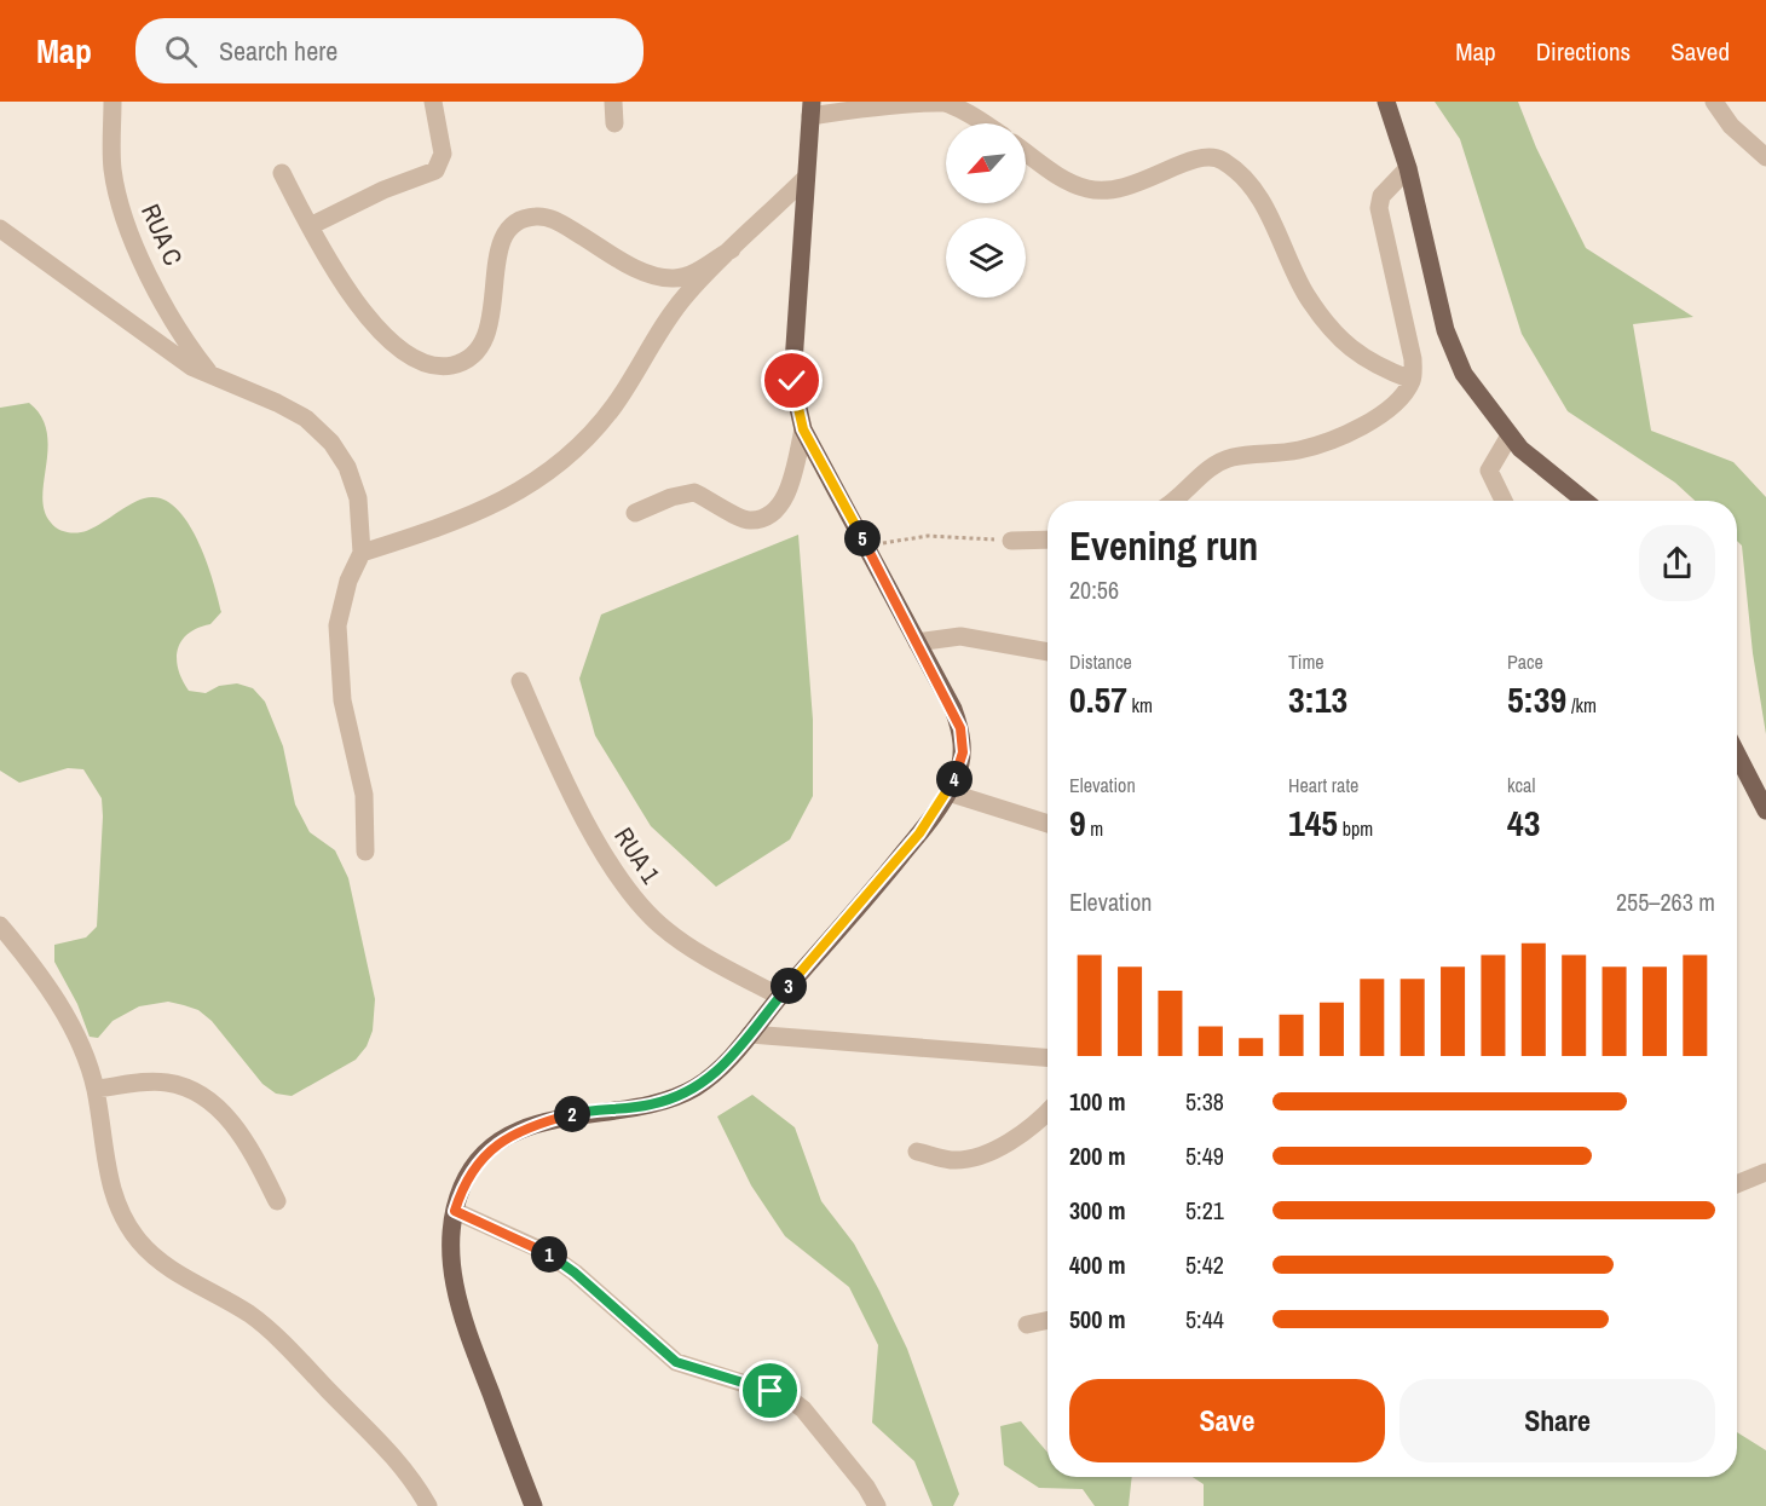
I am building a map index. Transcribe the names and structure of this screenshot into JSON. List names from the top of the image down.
{
  "streets": {
    "street": ["RUA C", "RUA 1"]
  },
  "north": "bottom left",
  "page": {
    "header": "Map",
    "search": "Search here",
    "nav": ["Map", "Directions", "Saved"],
    "heading": ["Evening run", "20:56"],
    "pins": [
      "5",
      "4",
      "3",
      "2",
      "1"
    ],
    "stats": [
      ["Distance", "0.57 km"],
      ["Time", "3:13"],
      ["Pace", "5:39 /km"],
      ["Elevation", "9 m"],
      ["Heart rate", "145 bpm"],
      ["kcal", "43"]
    ],
    "chart": ["Elevation", "255–263 m"],
    "list": [
      {
        "name": "100 m",
        "note": "5:38"
      },
      {
        "name": "200 m",
        "note": "5:49"
      },
      {
        "name": "300 m",
        "note": "5:21"
      },
      {
        "name": "400 m",
        "note": "5:42"
      },
      {
        "name": "500 m",
        "note": "5:44"
      }
    ],
    "buttons": ["Save", "Share"]
  }
}
